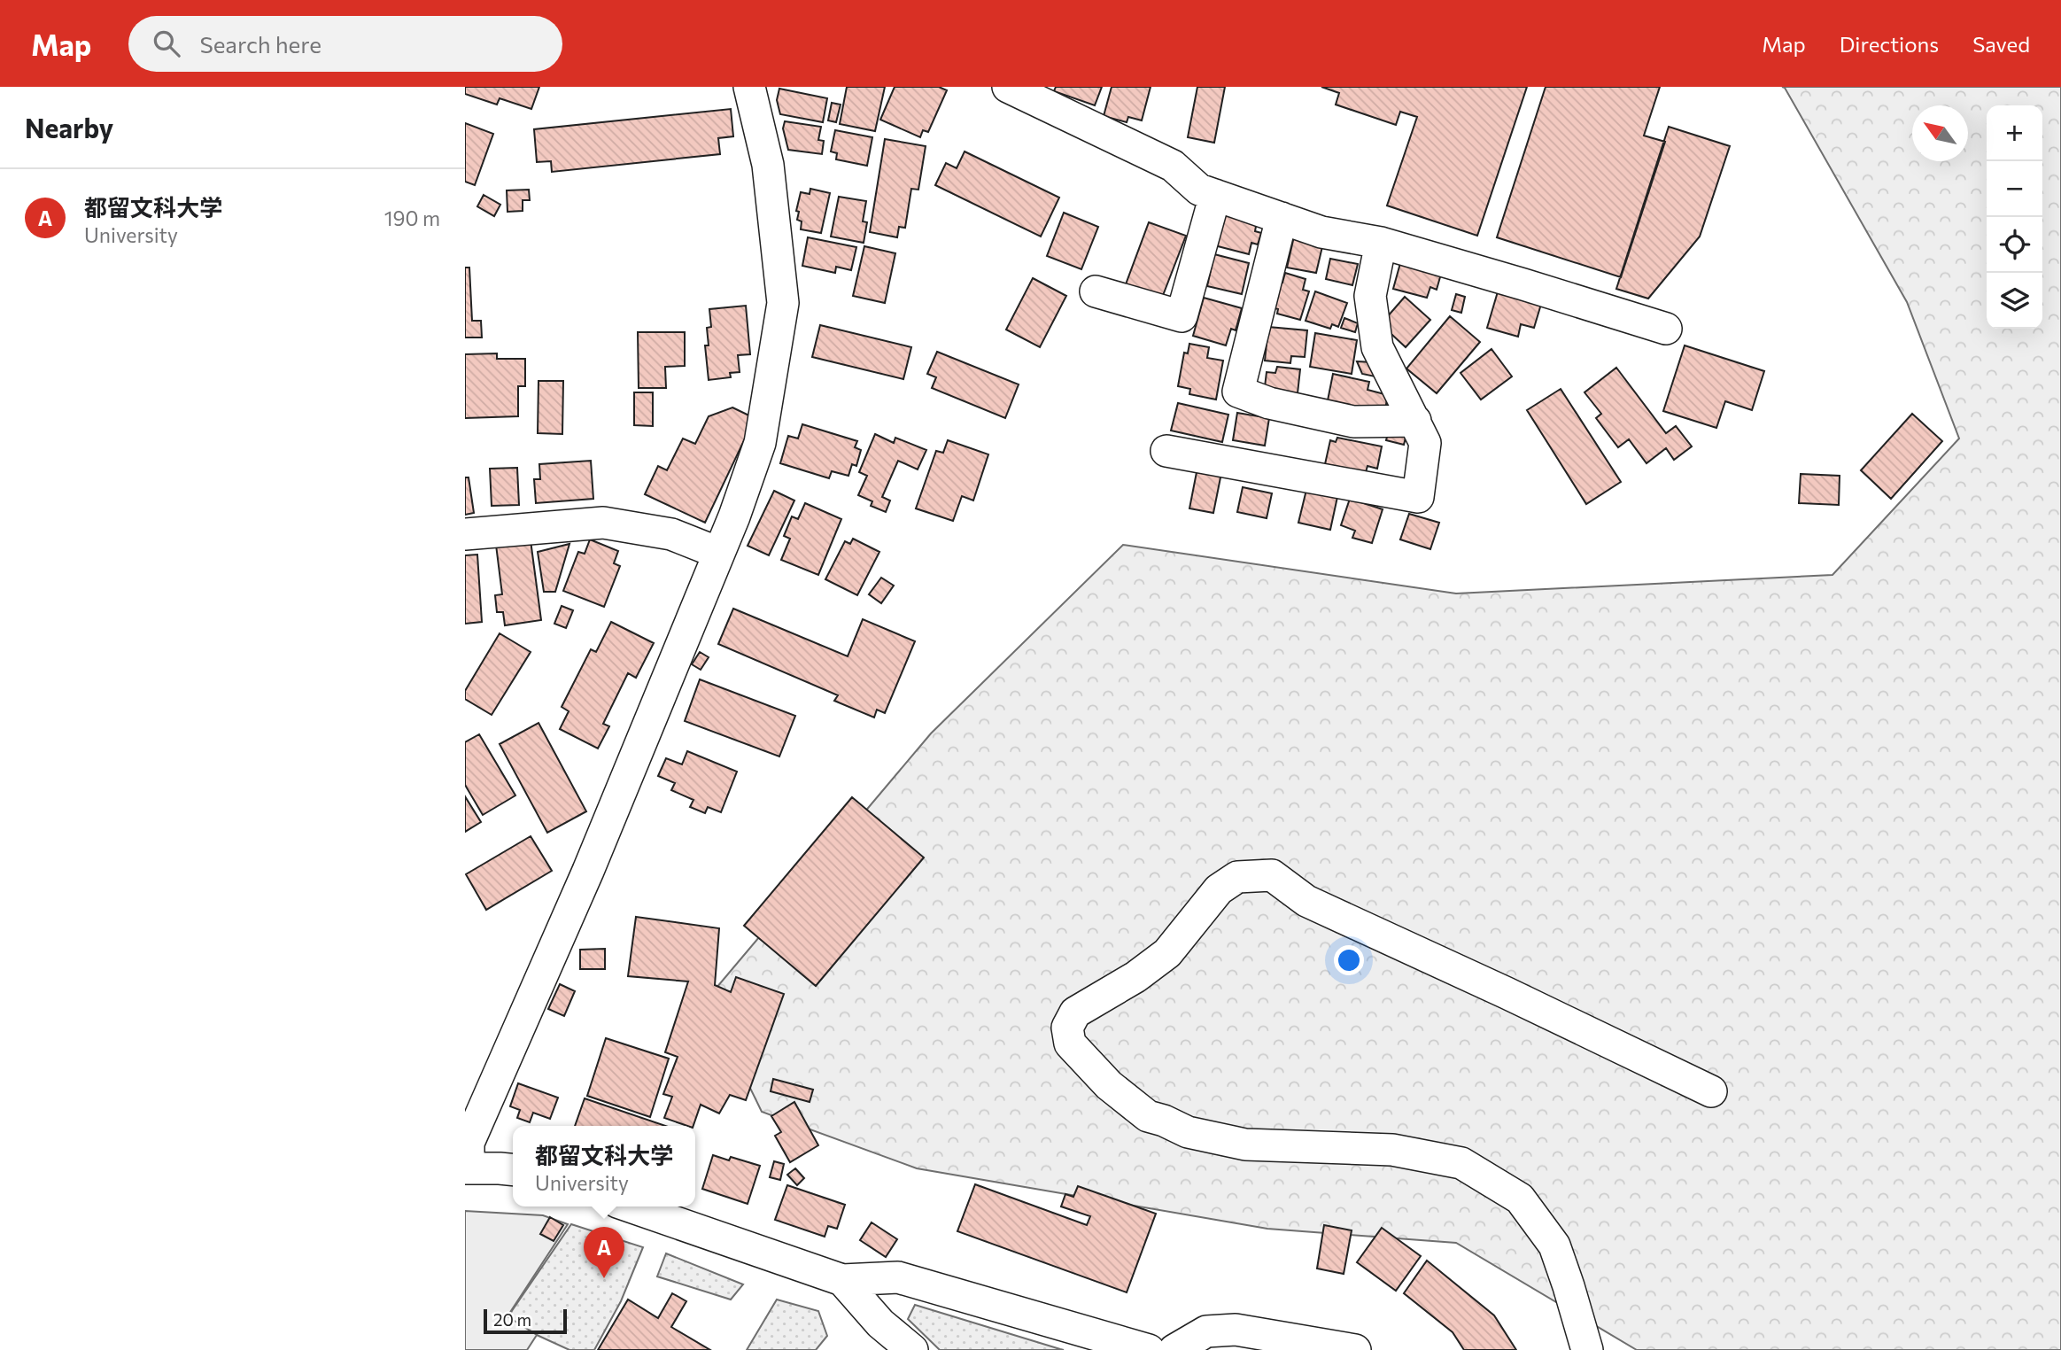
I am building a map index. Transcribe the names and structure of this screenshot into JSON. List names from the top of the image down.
{
  "scale_bar": "20 m",
  "north": "top left",
  "page": {
    "header": "Map",
    "search": "Search here",
    "nav": ["Map", "Directions", "Saved"],
    "heading": "Nearby",
    "map_buttons": ["+", "−"],
    "list": [
      {
        "mark": "A",
        "name": "都留文科大学",
        "note": "University",
        "value": "190 m"
      }
    ],
    "popup": ["都留文科大学", "University"],
    "pins": "A",
    "scale": "20 m"
  }
}
